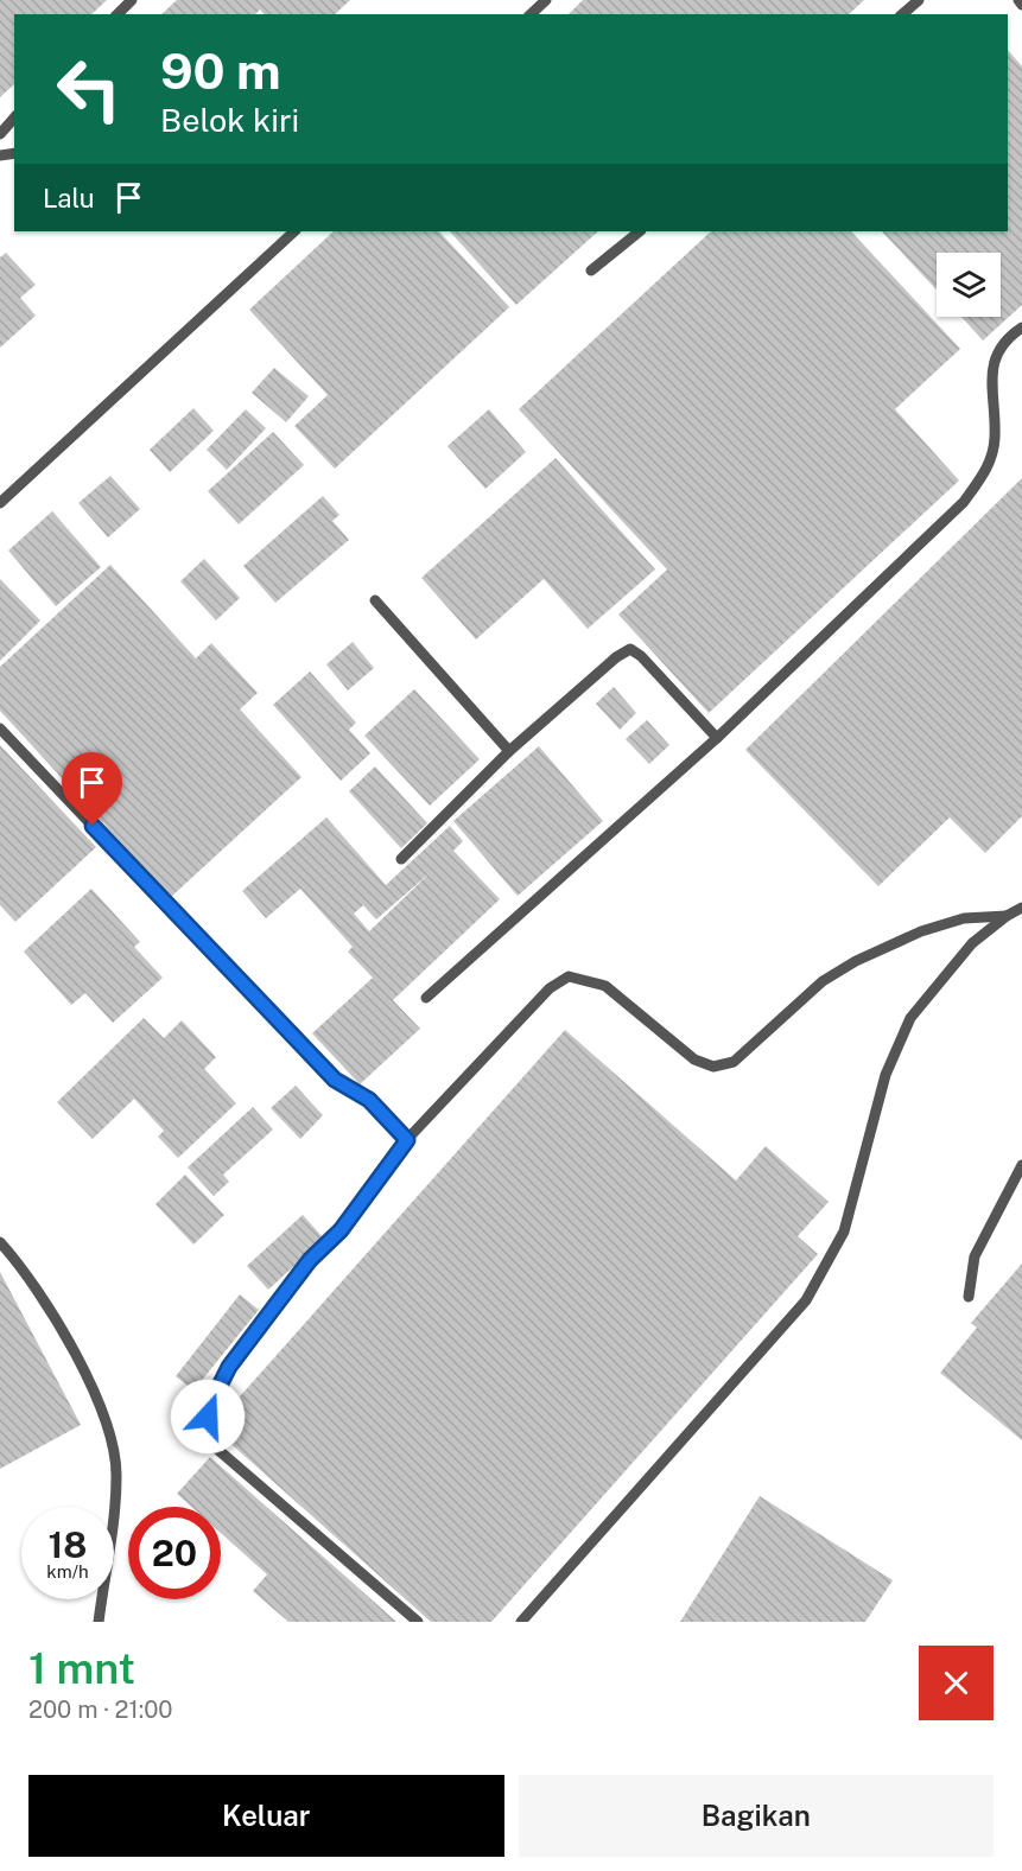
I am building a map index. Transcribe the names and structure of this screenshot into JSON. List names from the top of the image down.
{
  "page": {
    "turn": ["90 m", "Belok kiri"],
    "then": "Lalu",
    "speed": "18 km/h",
    "limit": "20",
    "heading": ["1 mnt", "200 m · 21:00"],
    "buttons": ["Keluar", "Bagikan"]
  }
}
